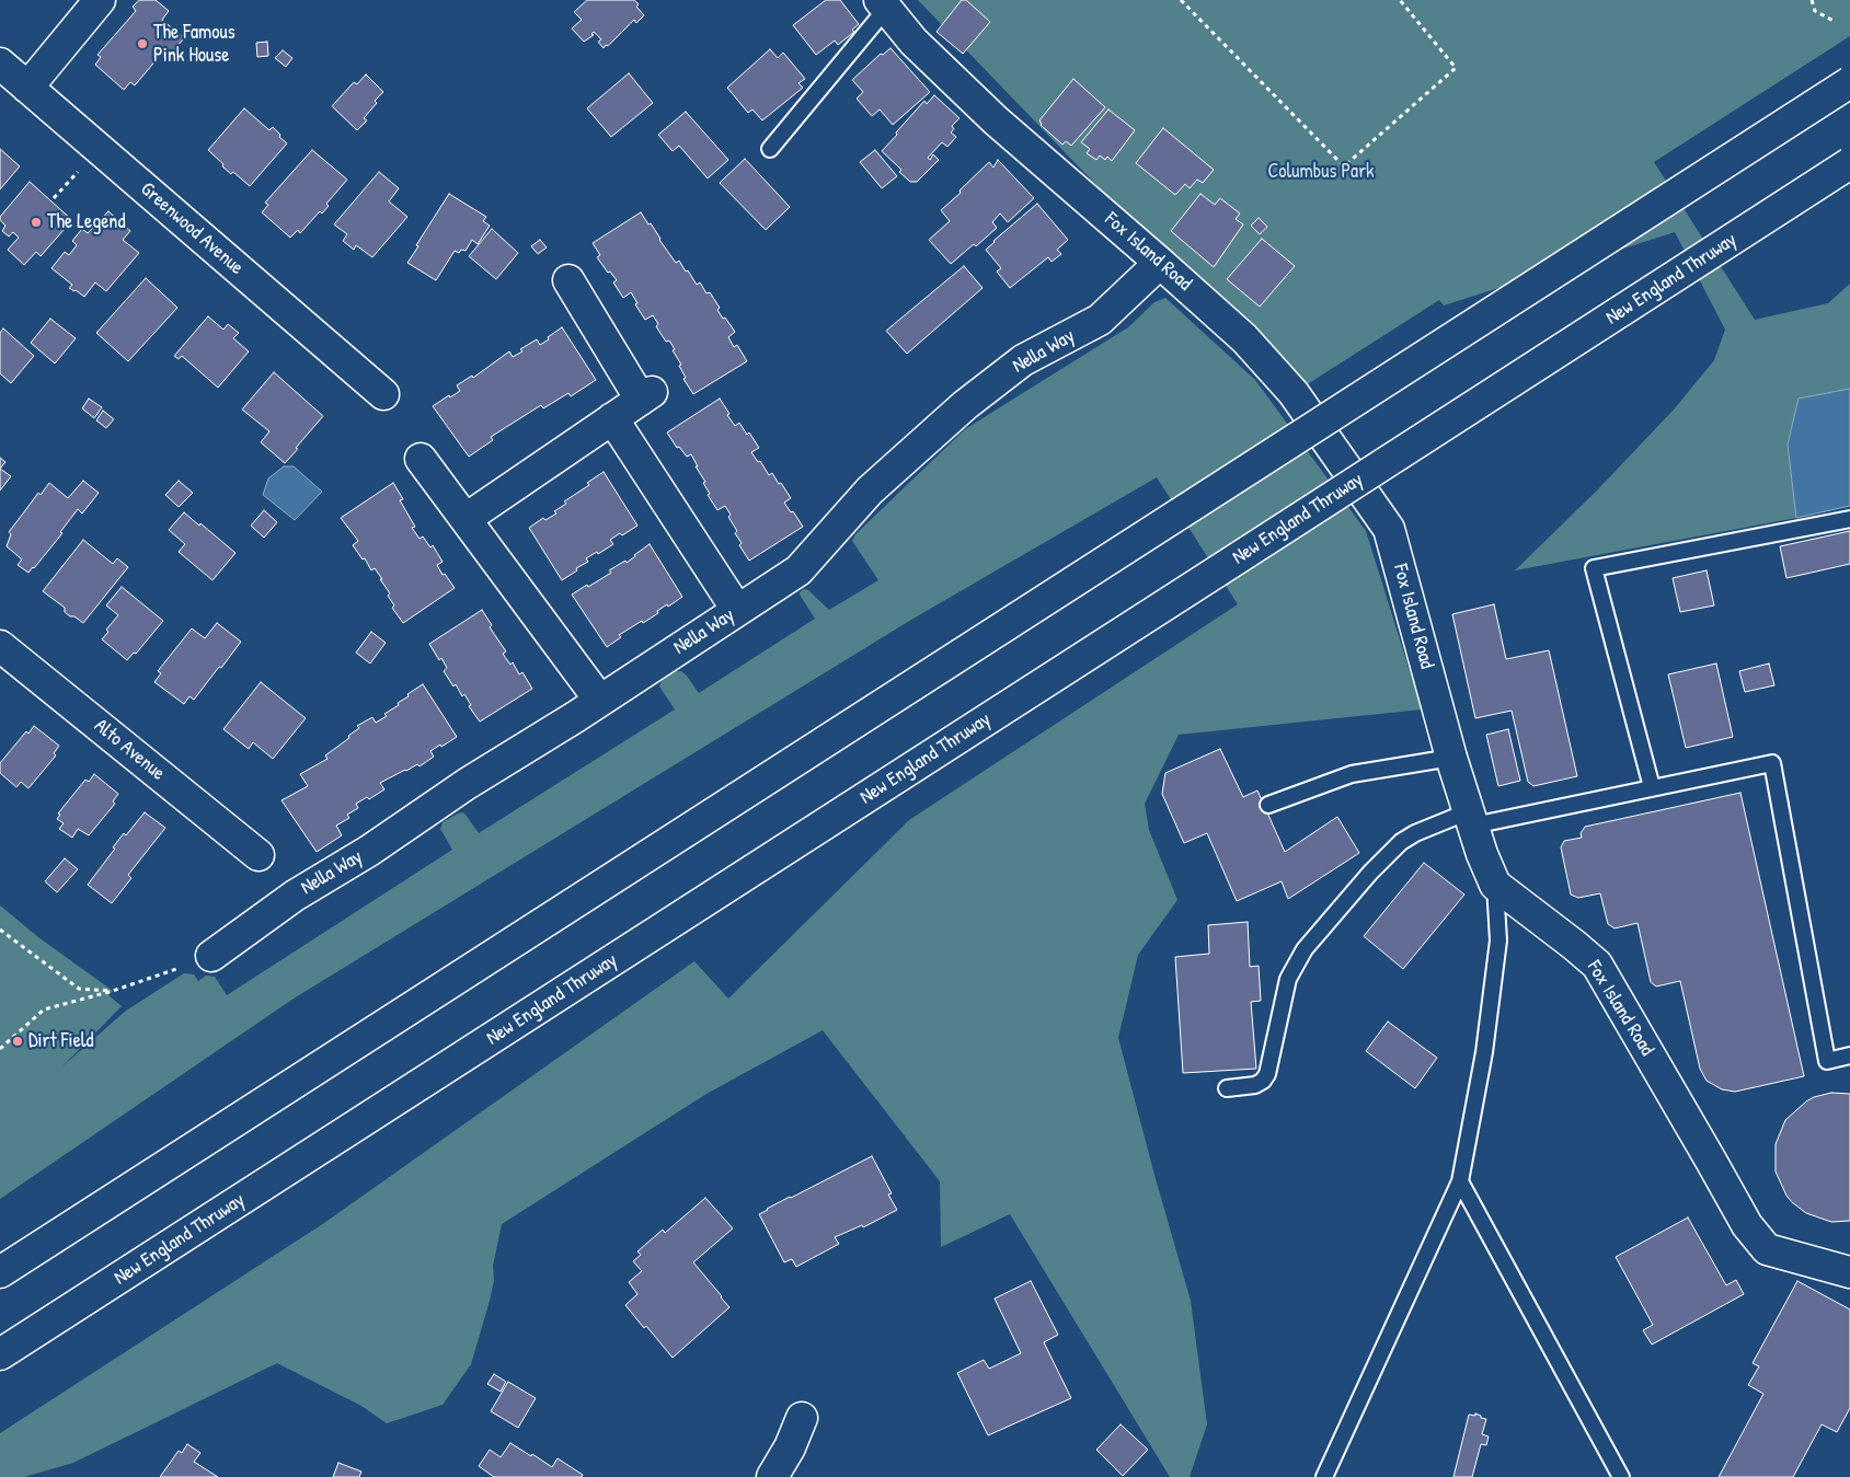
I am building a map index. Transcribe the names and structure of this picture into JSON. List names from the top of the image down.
{
  "streets": {
    "main road": [
      "Greenwood Avenue",
      "Fox Island Road",
      "New England Thruway",
      "Nella Way",
      "Alto Avenue"
    ]
  },
  "crossings": [
    ["Fox Island Road", "Nella Way"]
  ],
  "parks": ["Columbus Park"],
  "places": ["The Famous Pink House", "The Legend", "Dirt Field"]
}
